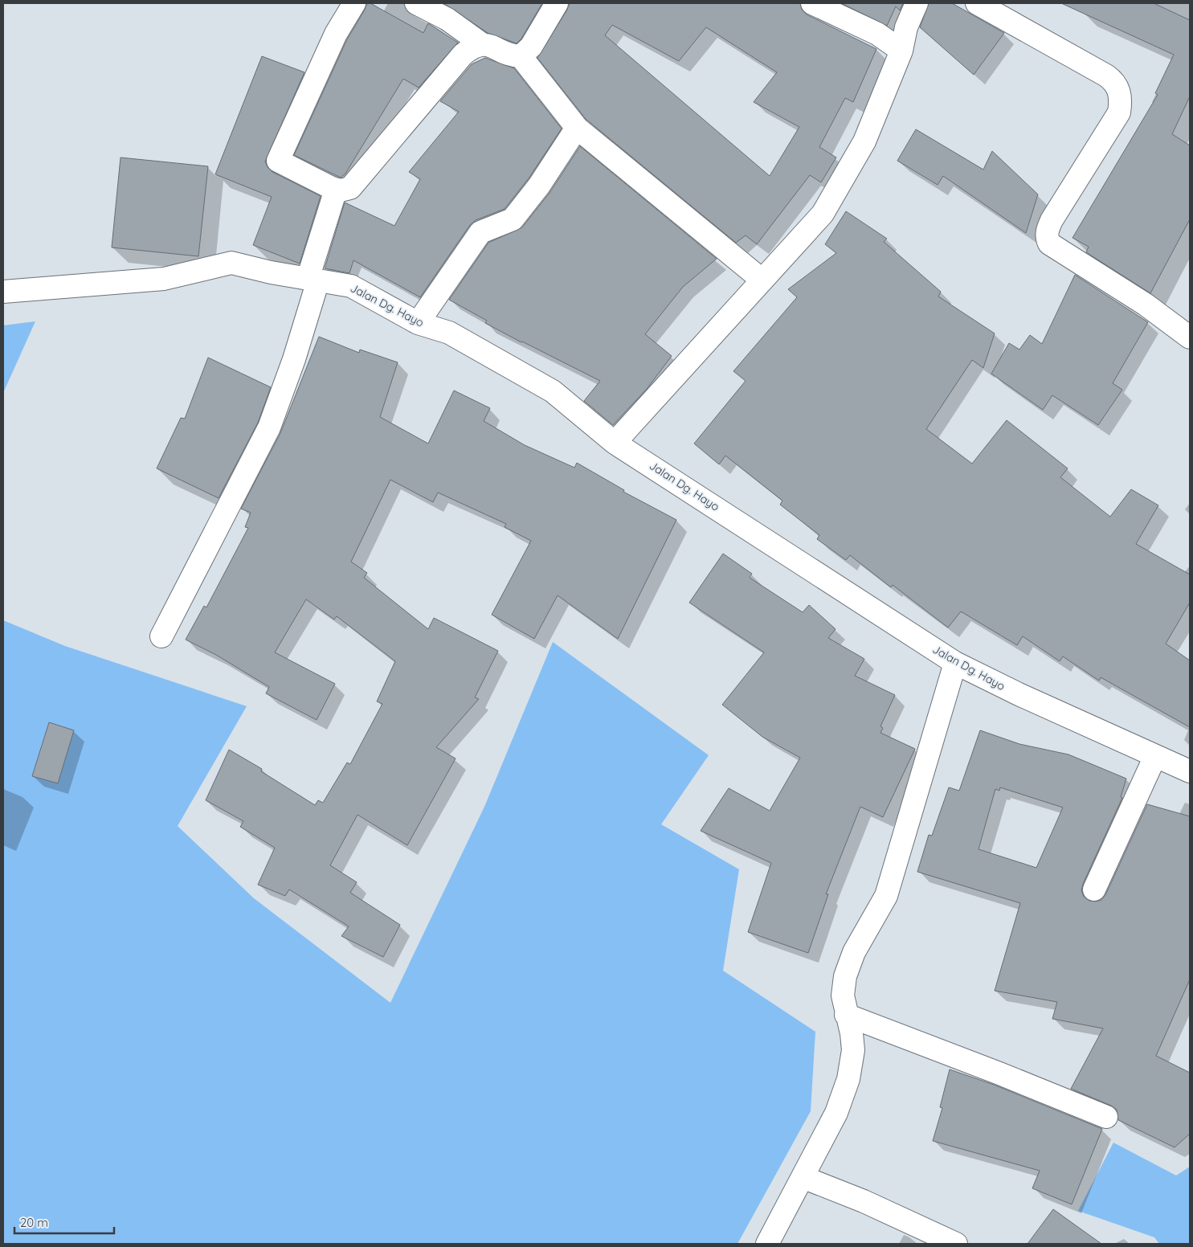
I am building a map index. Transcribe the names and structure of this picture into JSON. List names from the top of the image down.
{
  "streets": {
    "street": ["Jalan Dg. Hayo"]
  },
  "scale_bar": "20 m"
}
